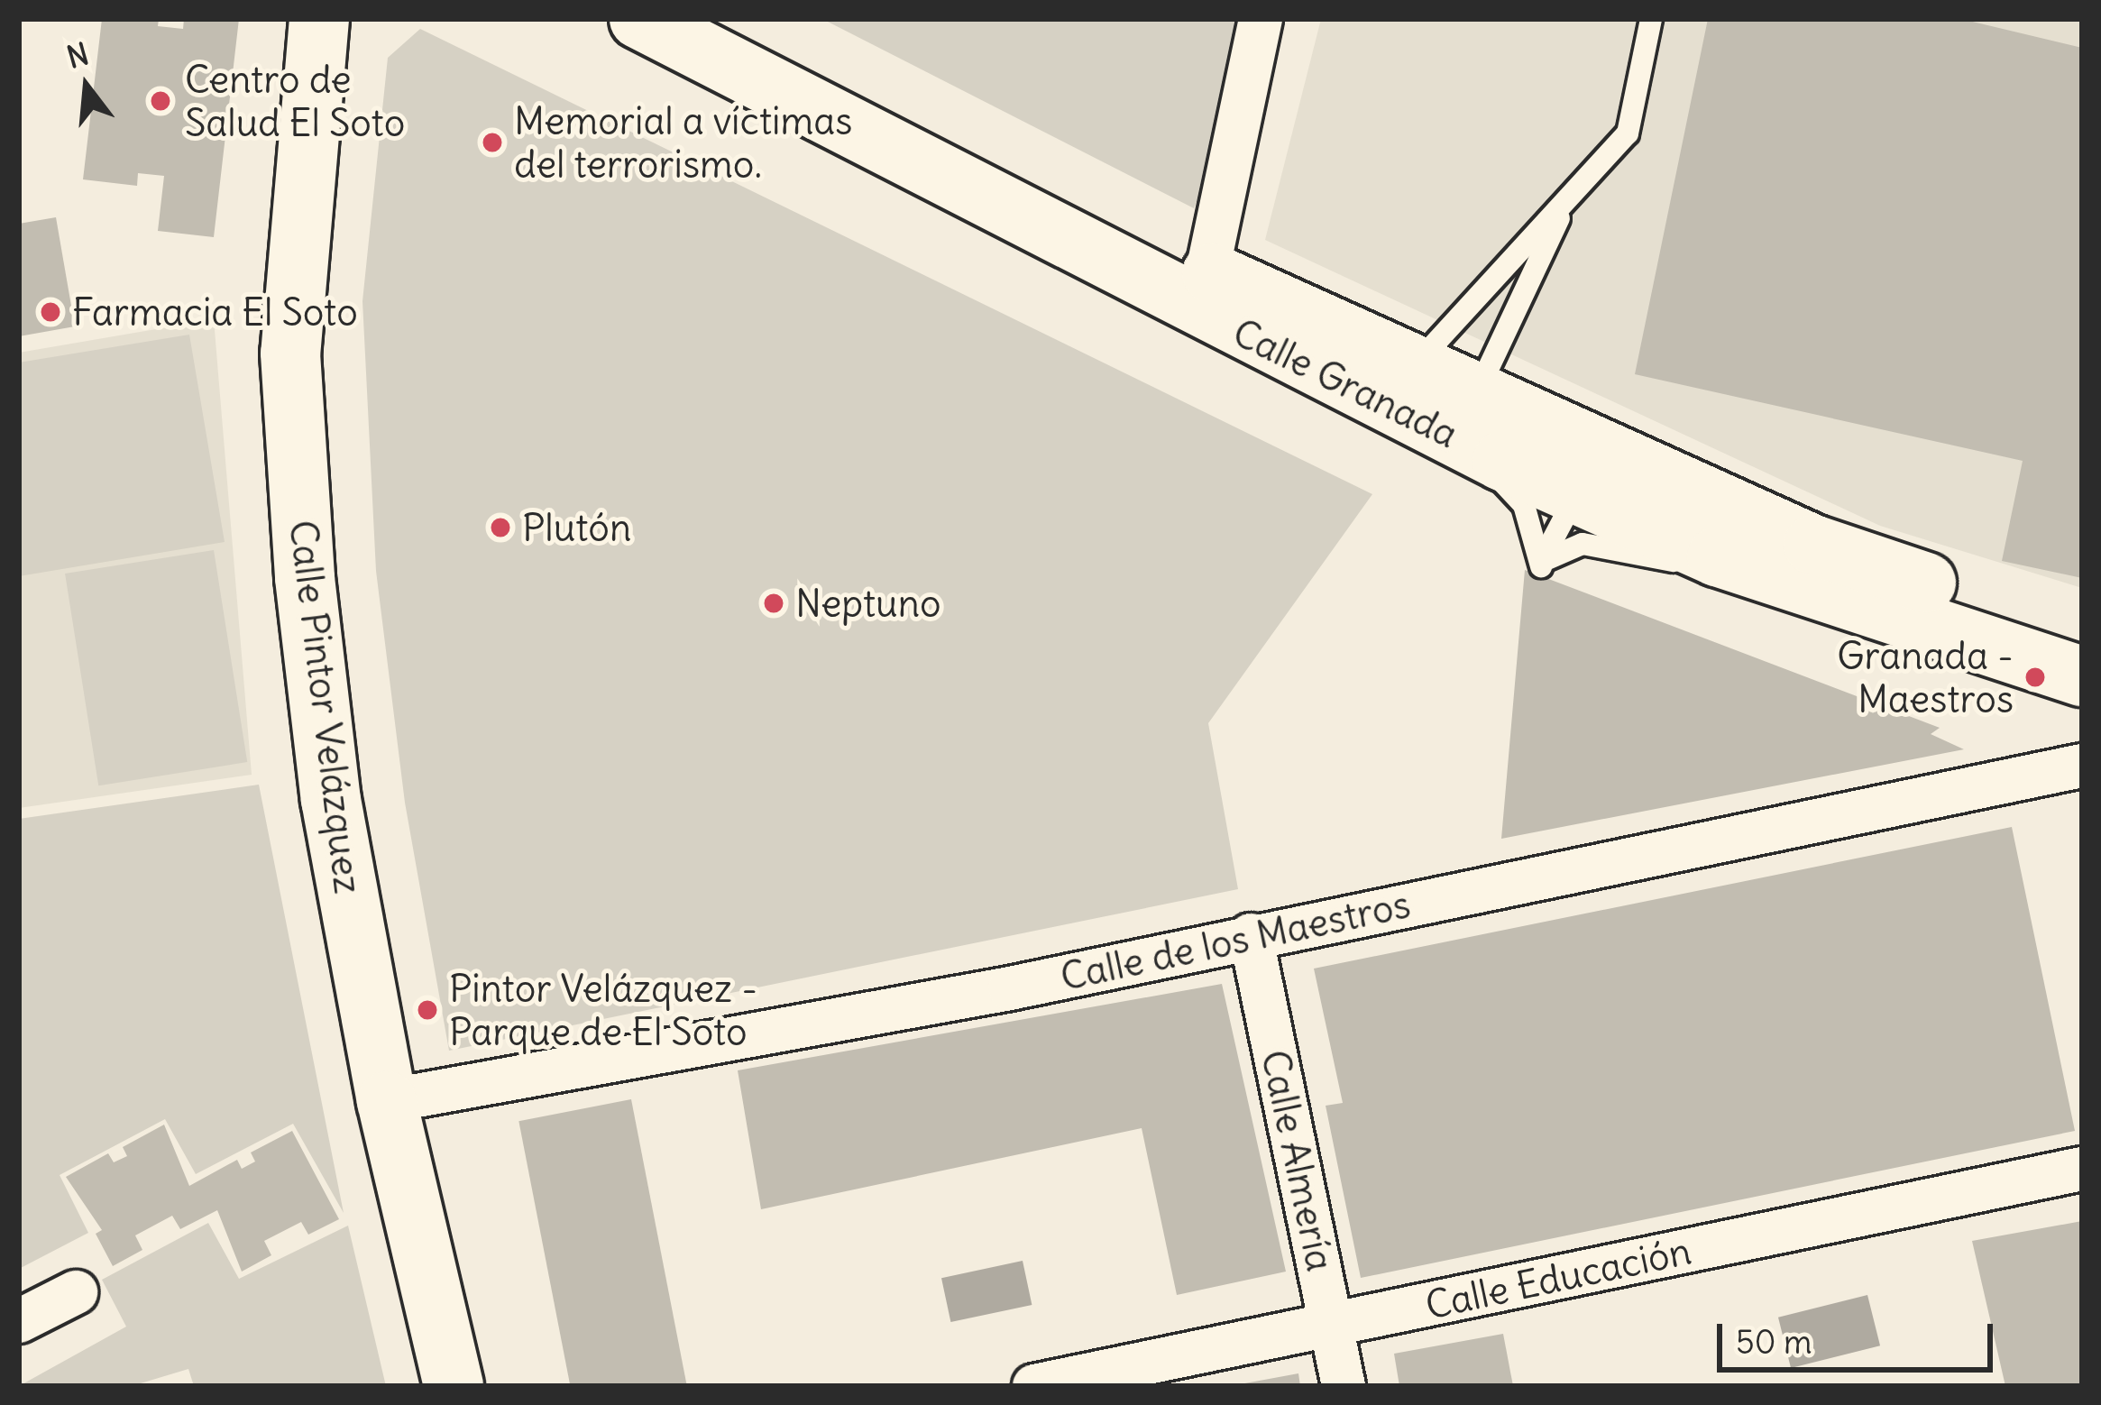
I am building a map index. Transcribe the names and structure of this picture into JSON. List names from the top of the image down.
{
  "streets": {
    "street": [
      "Calle Granada",
      "Calle Pintor Velázquez",
      "Calle de los Maestros",
      "Calle Almería",
      "Calle Educación"
    ]
  },
  "crossings": [
    ["Calle Pintor Velázquez", "Calle de los Maestros"],
    ["Calle de los Maestros", "Calle Almería"],
    ["Calle Almería", "Calle Educación"]
  ],
  "places": [
    "Centro de Salud El Soto",
    "Memorial a víctimas del terrorismo.",
    "Farmacia El Soto",
    "Plutón",
    "Neptuno",
    "Granada - Maestros",
    "Pintor Velázquez - Parque de El Soto"
  ],
  "scale_bar": "50 m",
  "north": "top"
}
